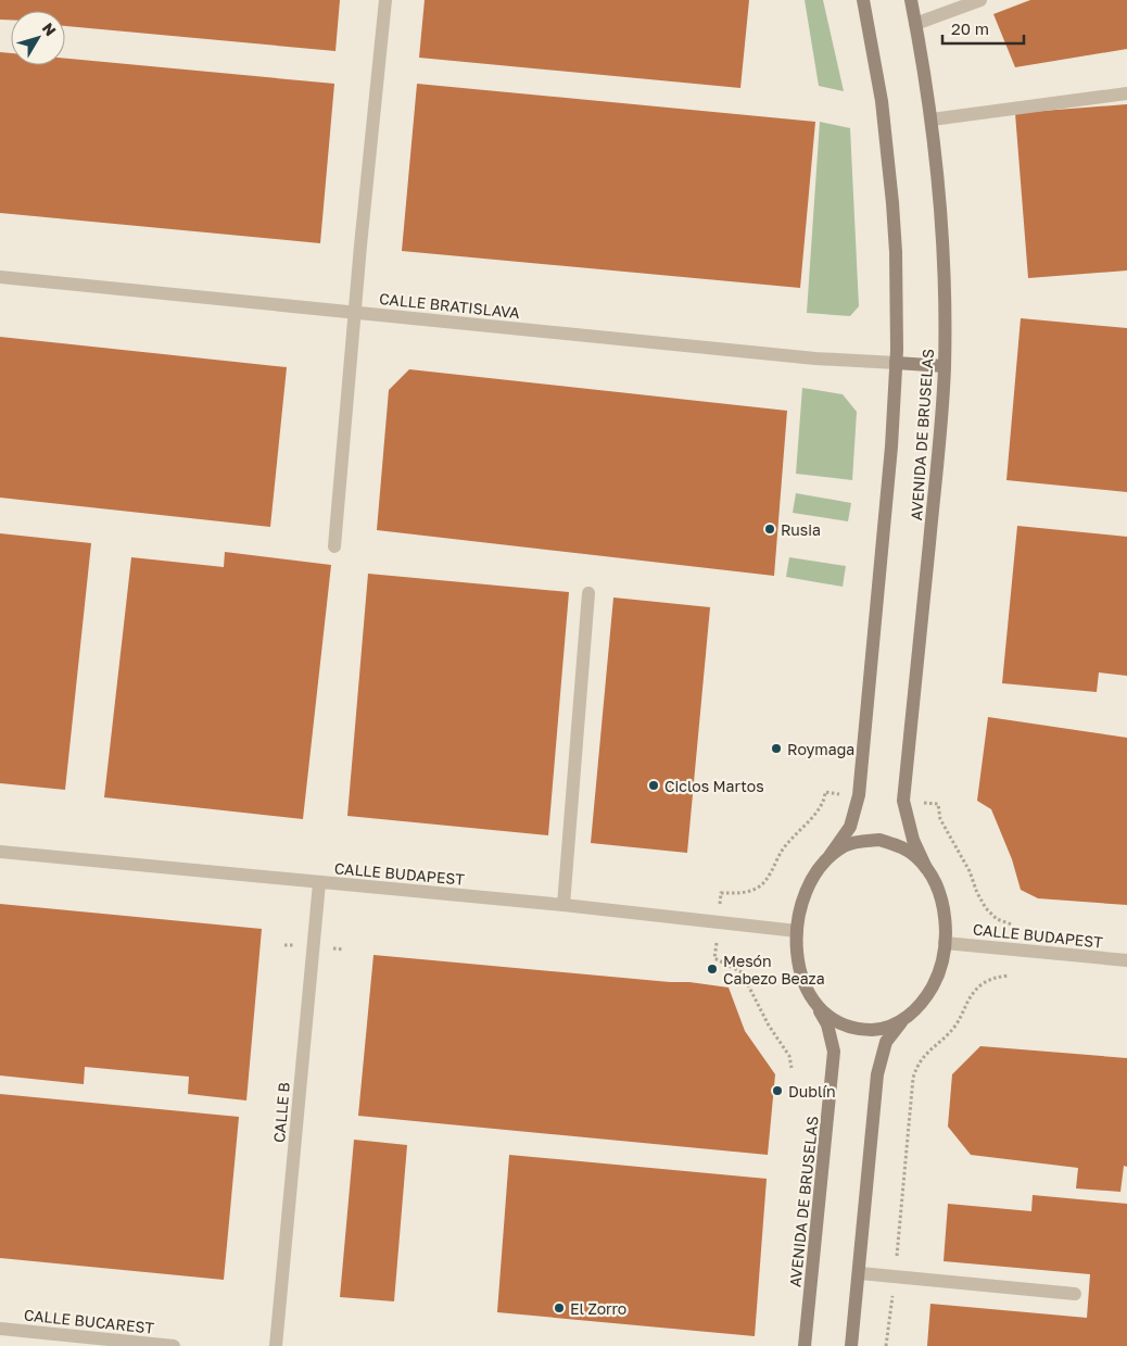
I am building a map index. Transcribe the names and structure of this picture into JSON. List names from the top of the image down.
{
  "streets": {
    "main road": ["AVENIDA DE BRUSELAS"],
    "street": [
      "CALLE BRATISLAVA",
      "CALLE BUDAPEST",
      "CALLE B",
      "CALLE BUCAREST"
    ]
  },
  "crossings": [
    ["CALLE BRATISLAVA", "AVENIDA DE BRUSELAS"],
    ["AVENIDA DE BRUSELAS", "CALLE BUDAPEST"],
    ["CALLE BUDAPEST", "CALLE B"]
  ],
  "places": [
    "Rusia",
    "Roymaga",
    "Ciclos Martos",
    "Mesón Cabezo Beaza",
    "Dublín",
    "El Zorro"
  ],
  "scale_bar": "20 m",
  "north": "top right"
}
